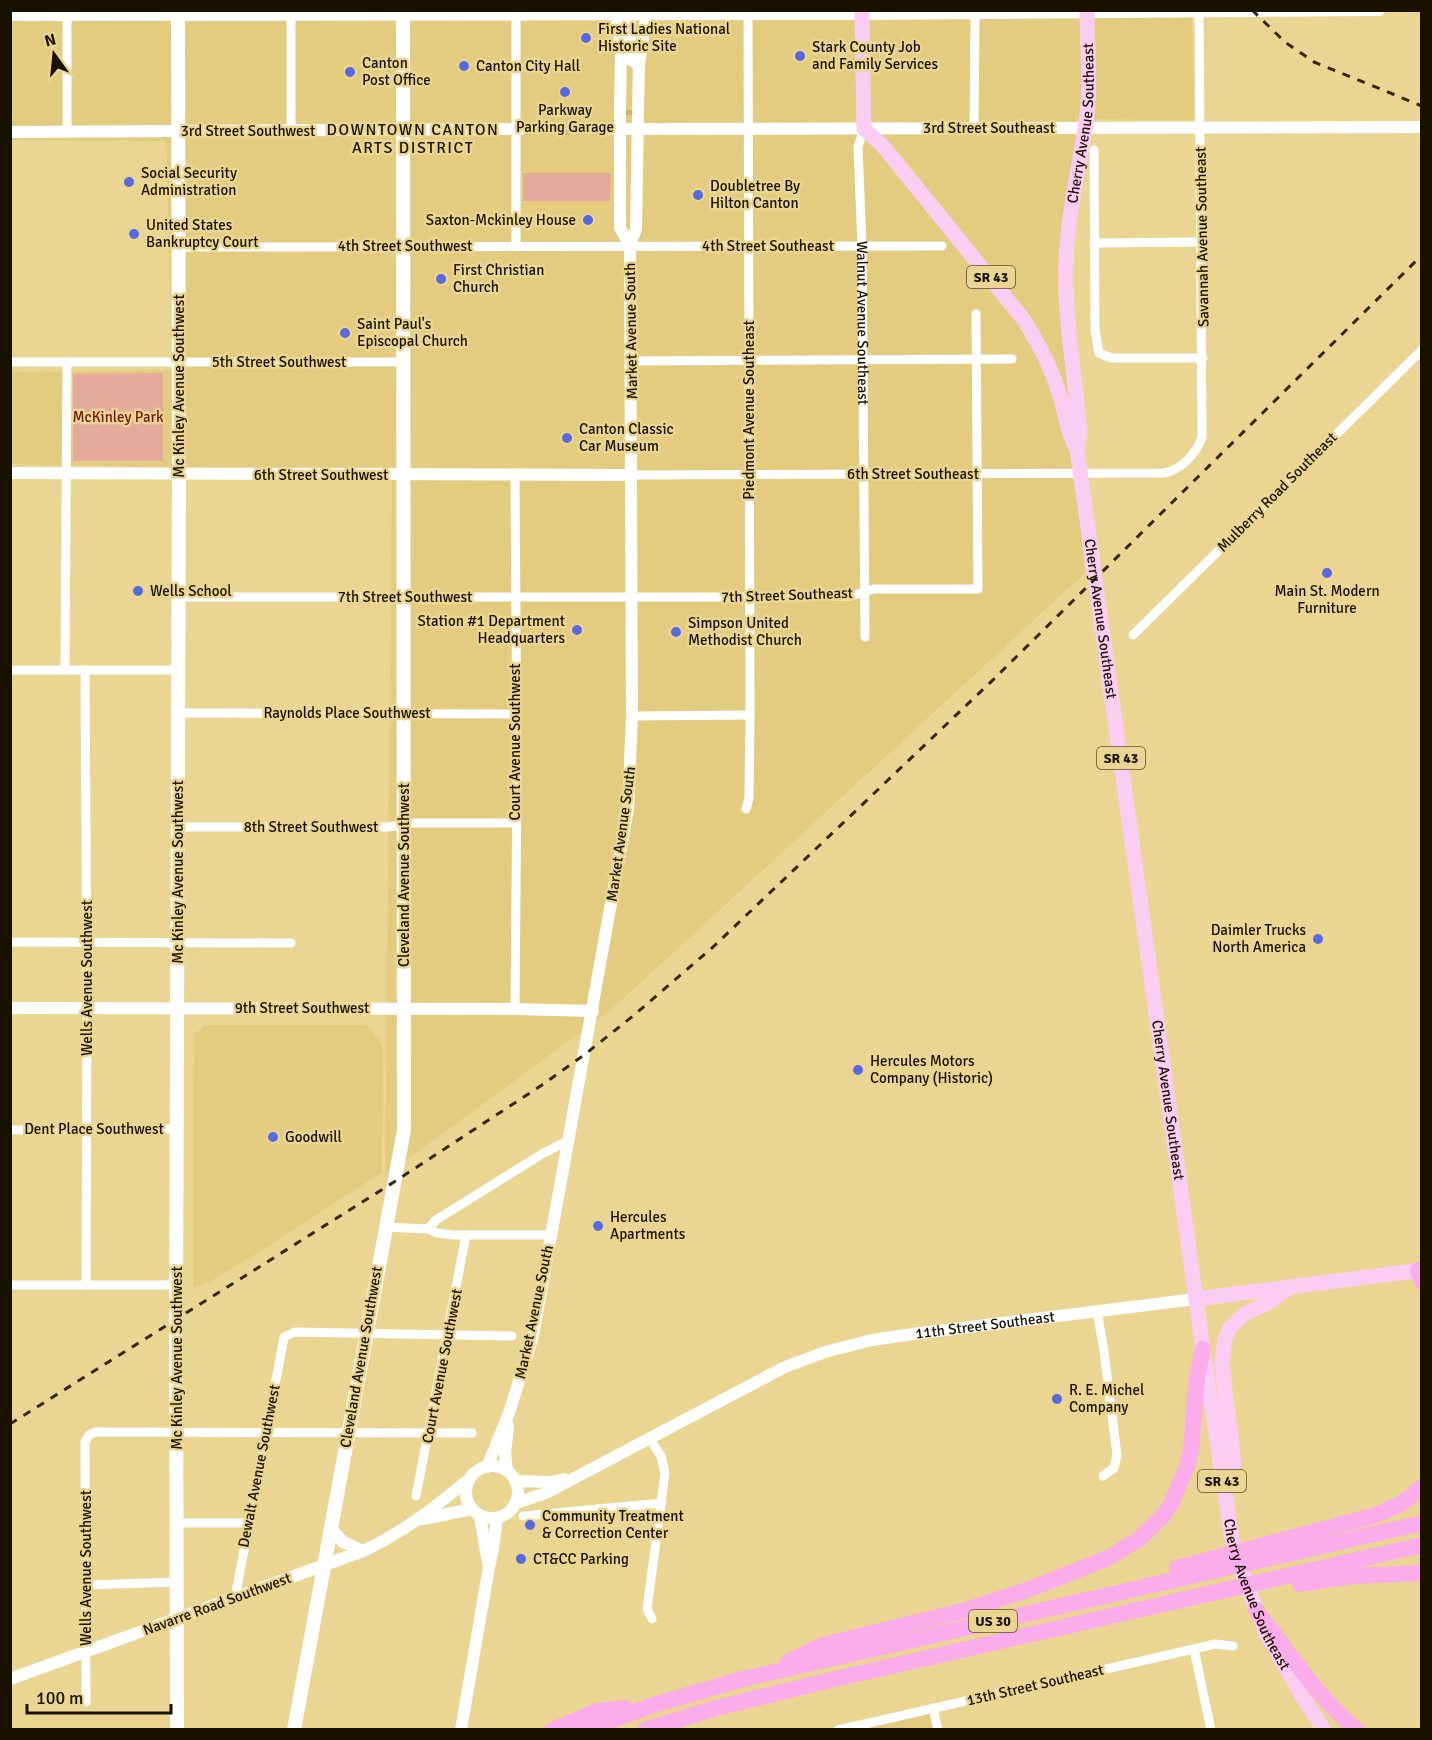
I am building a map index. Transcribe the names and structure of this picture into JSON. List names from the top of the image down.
{
  "streets": {
    "highway": ["US 30"],
    "main road": [
      "Cherry Avenue Southeast",
      "SR 43",
      "Walnut Avenue Southeast",
      "Mc Kinley Avenue Southwest",
      "Cleveland Avenue Southwest",
      "11th Street Southeast"
    ],
    "street": [
      "3rd Street Southeast",
      "3rd Street Southwest",
      "Savannah Avenue Southeast",
      "4th Street Southwest",
      "4th Street Southeast",
      "Market Avenue South",
      "5th Street Southwest",
      "Piedmont Avenue Southeast",
      "6th Street Southeast",
      "6th Street Southwest",
      "Mulberry Road Southeast",
      "7th Street Southeast",
      "7th Street Southwest",
      "Raynolds Place Southwest",
      "Court Avenue Southwest",
      "8th Street Southwest",
      "Wells Avenue Southwest",
      "9th Street Southwest",
      "Dent Place Southwest",
      "Dewalt Avenue Southwest",
      "Navarre Road Southwest",
      "13th Street Southeast"
    ]
  },
  "crossings": [
    ["Cherry Avenue Southeast", "3rd Street Southeast"],
    ["Cherry Avenue Southeast", "Savannah Avenue Southeast"],
    ["Cherry Avenue Southeast", "Walnut Avenue Southeast"],
    ["Cherry Avenue Southeast", "11th Street Southeast"],
    ["3rd Street Southeast", "Savannah Avenue Southeast"],
    ["3rd Street Southeast", "Walnut Avenue Southeast"],
    ["3rd Street Southeast", "Market Avenue South"],
    ["3rd Street Southeast", "Piedmont Avenue Southeast"],
    ["3rd Street Southwest", "Mc Kinley Avenue Southwest"],
    ["3rd Street Southwest", "Cleveland Avenue Southwest"],
    ["Savannah Avenue Southeast", "6th Street Southeast"],
    ["4th Street Southwest", "4th Street Southeast"],
    ["4th Street Southwest", "Market Avenue South"],
    ["4th Street Southwest", "Mc Kinley Avenue Southwest"],
    ["4th Street Southwest", "Cleveland Avenue Southwest"],
    ["4th Street Southeast", "Walnut Avenue Southeast"],
    ["4th Street Southeast", "Market Avenue South"],
    ["4th Street Southeast", "Piedmont Avenue Southeast"],
    ["Walnut Avenue Southeast", "6th Street Southeast"],
    ["Walnut Avenue Southeast", "7th Street Southeast"],
    ["Market Avenue South", "6th Street Southeast"],
    ["Market Avenue South", "6th Street Southwest"],
    ["Market Avenue South", "7th Street Southeast"],
    ["Market Avenue South", "7th Street Southwest"],
    ["Market Avenue South", "9th Street Southwest"],
    ["Market Avenue South", "11th Street Southeast"],
    ["Market Avenue South", "Navarre Road Southwest"],
    ["5th Street Southwest", "Mc Kinley Avenue Southwest"],
    ["5th Street Southwest", "Cleveland Avenue Southwest"],
    ["Mc Kinley Avenue Southwest", "6th Street Southwest"],
    ["Mc Kinley Avenue Southwest", "7th Street Southwest"],
    ["Mc Kinley Avenue Southwest", "Raynolds Place Southwest"],
    ["Mc Kinley Avenue Southwest", "8th Street Southwest"],
    ["Mc Kinley Avenue Southwest", "Wells Avenue Southwest"],
    ["Mc Kinley Avenue Southwest", "9th Street Southwest"],
    ["Mc Kinley Avenue Southwest", "Dent Place Southwest"],
    ["Mc Kinley Avenue Southwest", "Navarre Road Southwest"],
    ["Piedmont Avenue Southeast", "6th Street Southeast"],
    ["Piedmont Avenue Southeast", "7th Street Southeast"],
    ["6th Street Southeast", "6th Street Southwest"],
    ["6th Street Southeast", "7th Street Southeast"],
    ["6th Street Southwest", "Court Avenue Southwest"],
    ["6th Street Southwest", "Cleveland Avenue Southwest"],
    ["7th Street Southeast", "7th Street Southwest"],
    ["7th Street Southwest", "Court Avenue Southwest"],
    ["7th Street Southwest", "Cleveland Avenue Southwest"],
    ["Raynolds Place Southwest", "Court Avenue Southwest"],
    ["Raynolds Place Southwest", "Cleveland Avenue Southwest"],
    ["Court Avenue Southwest", "8th Street Southwest"],
    ["Court Avenue Southwest", "9th Street Southwest"],
    ["8th Street Southwest", "Cleveland Avenue Southwest"],
    ["Cleveland Avenue Southwest", "9th Street Southwest"],
    ["Cleveland Avenue Southwest", "Dewalt Avenue Southwest"],
    ["Cleveland Avenue Southwest", "Navarre Road Southwest"],
    ["Wells Avenue Southwest", "9th Street Southwest"],
    ["Wells Avenue Southwest", "Dent Place Southwest"],
    ["Wells Avenue Southwest", "Navarre Road Southwest"],
    ["11th Street Southeast", "Navarre Road Southwest"],
    ["Dewalt Avenue Southwest", "Navarre Road Southwest"]
  ],
  "districts": ["DOWNTOWN CANTON ARTS DISTRICT"],
  "parks": ["McKinley Park"],
  "places": [
    "First Ladies National Historic Site",
    "Stark County Job and Family Services",
    "Canton City Hall",
    "Canton Post Office",
    "Parkway Parking Garage",
    "Social Security Administration",
    "Doubletree By Hilton Canton",
    "Saxton-Mckinley House",
    "United States Bankruptcy Court",
    "First Christian Church",
    "Saint Paul's Episcopal Church",
    "Canton Classic Car Museum",
    "Main St. Modern Furniture",
    "Wells School",
    "Station #1 Department Headquarters",
    "Simpson United Methodist Church",
    "Daimler Trucks North America",
    "Hercules Motors Company (Historic)",
    "Goodwill",
    "Hercules Apartments",
    "R. E. Michel Company",
    "Community Treatment & Correction Center",
    "CT&CC Parking"
  ],
  "scale_bar": "100 m",
  "north": "top"
}
